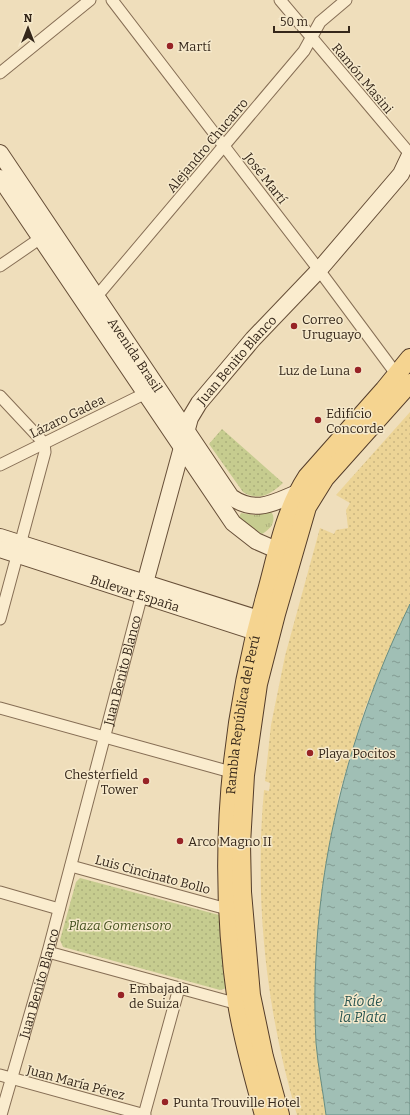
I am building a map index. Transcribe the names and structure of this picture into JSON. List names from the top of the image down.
{
  "streets": {
    "main road": ["Rambla República del Perú"],
    "street": [
      "Ramón Masini",
      "Alejandro Chucarro",
      "José Martí",
      "Avenida Brasil",
      "Juan Benito Blanco",
      "Lázaro Gadea",
      "Bulevar España",
      "Luis Cincinato Bollo",
      "Juan María Pérez"
    ]
  },
  "crossings": [
    ["Ramón Masini", "Alejandro Chucarro"],
    ["Ramón Masini", "Juan Benito Blanco"],
    ["Alejandro Chucarro", "José Martí"],
    ["Alejandro Chucarro", "Avenida Brasil"],
    ["José Martí", "Juan Benito Blanco"],
    ["José Martí", "Rambla República del Perú"],
    ["Avenida Brasil", "Juan Benito Blanco"],
    ["Avenida Brasil", "Lázaro Gadea"],
    ["Avenida Brasil", "Rambla República del Perú"],
    ["Juan Benito Blanco", "Bulevar España"],
    ["Juan Benito Blanco", "Luis Cincinato Bollo"],
    ["Juan Benito Blanco", "Juan María Pérez"],
    ["Bulevar España", "Rambla República del Perú"],
    ["Rambla República del Perú", "Luis Cincinato Bollo"]
  ],
  "water": ["Río de la Plata"],
  "parks": ["Plaza Gomensoro"],
  "places": [
    "Martí",
    "Correo Uruguayo",
    "Luz de Luna",
    "Edificio Concorde",
    "Playa Pocitos",
    "Chesterfield Tower",
    "Arco Magno II",
    "Embajada de Suiza",
    "Punta Trouville Hotel"
  ],
  "scale_bar": "50 m",
  "north": "top"
}
